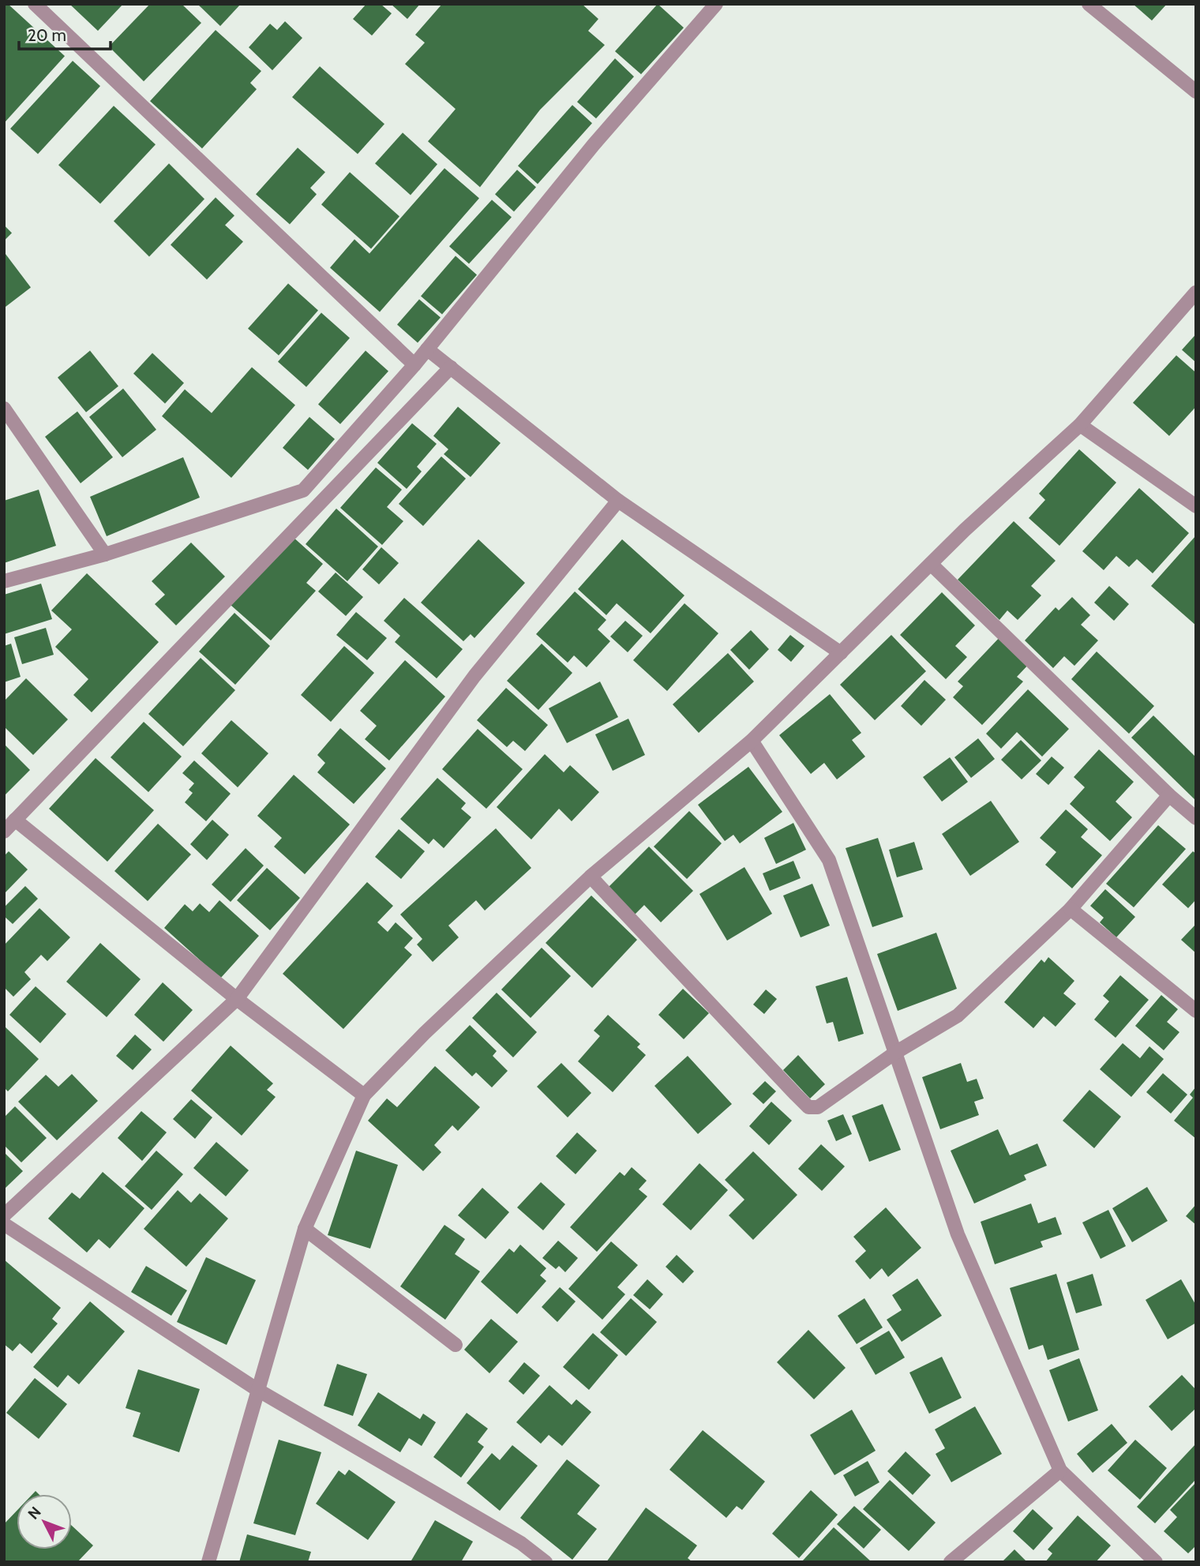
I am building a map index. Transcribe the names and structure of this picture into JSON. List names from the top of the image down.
{
  "scale_bar": "20 m",
  "north": "top left"
}
